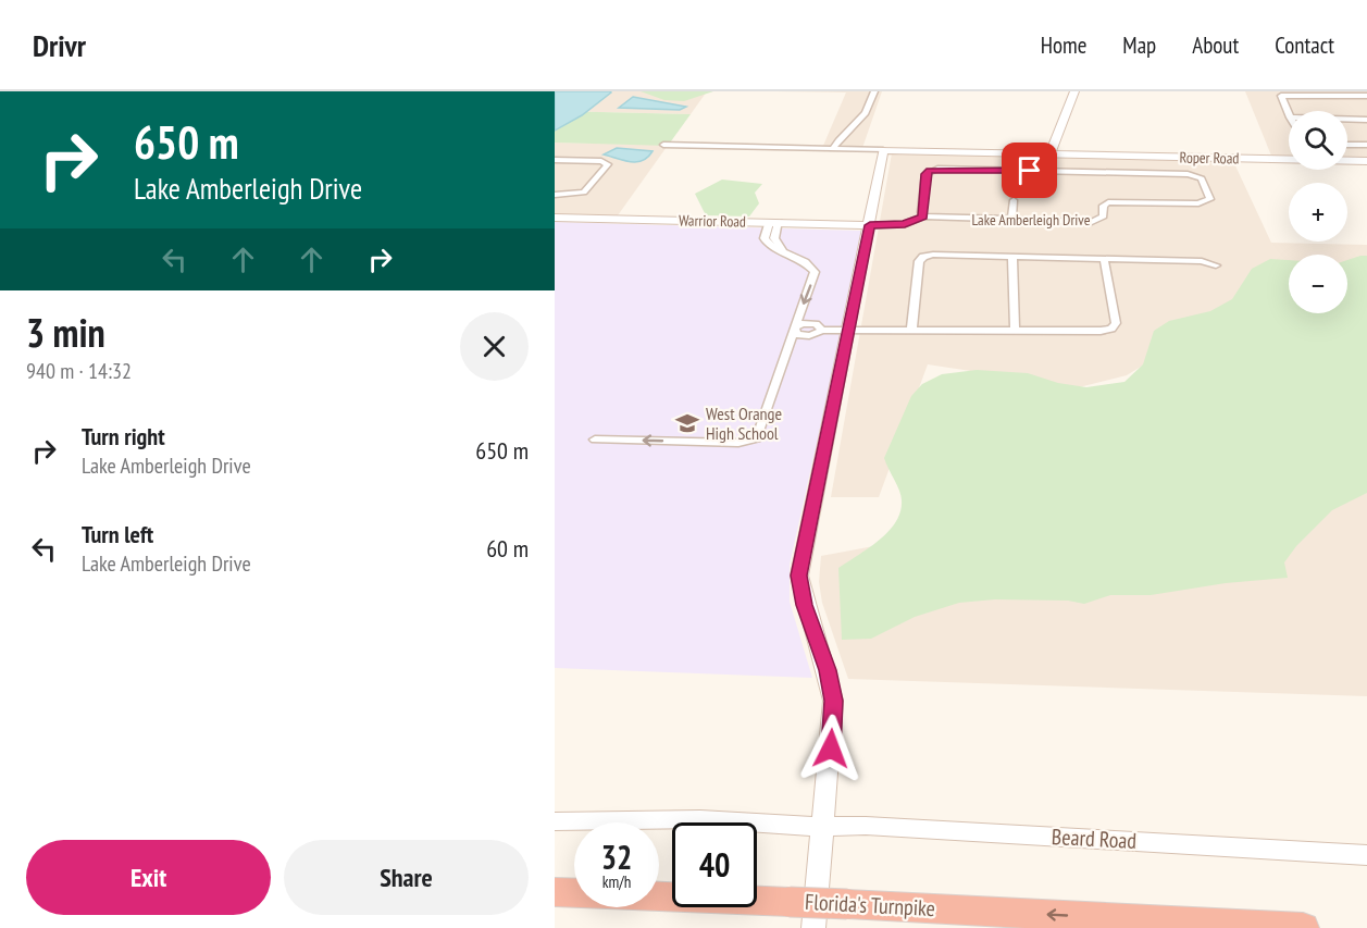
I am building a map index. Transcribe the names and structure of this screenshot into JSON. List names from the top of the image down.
{
  "streets": {
    "highway": ["Florida's Turnpike"],
    "street": [
      "Roper Road",
      "Lake Amberleigh Drive",
      "Warrior Road",
      "Beard Road"
    ]
  },
  "crossings": [
    ["Lake Amberleigh Drive", "Warrior Road"]
  ],
  "one_way": ["Florida's Turnpike"],
  "places": {
    "school or university": ["West Orange High School"]
  },
  "page": {
    "header": "Drivr",
    "nav": [
      "Home",
      "Map",
      "About",
      "Contact"
    ],
    "turn": ["650 m", "Lake Amberleigh Drive"],
    "map_buttons": ["+", "−"],
    "heading": ["3 min", "940 m · 14:32"],
    "list": [
      {
        "name": "Turn right",
        "note": "Lake Amberleigh Drive",
        "value": "650 m"
      },
      {
        "name": "Turn left",
        "note": "Lake Amberleigh Drive",
        "value": "60 m"
      }
    ],
    "speed": "32 km/h",
    "limit": "40",
    "buttons": ["Exit", "Share"]
  }
}
